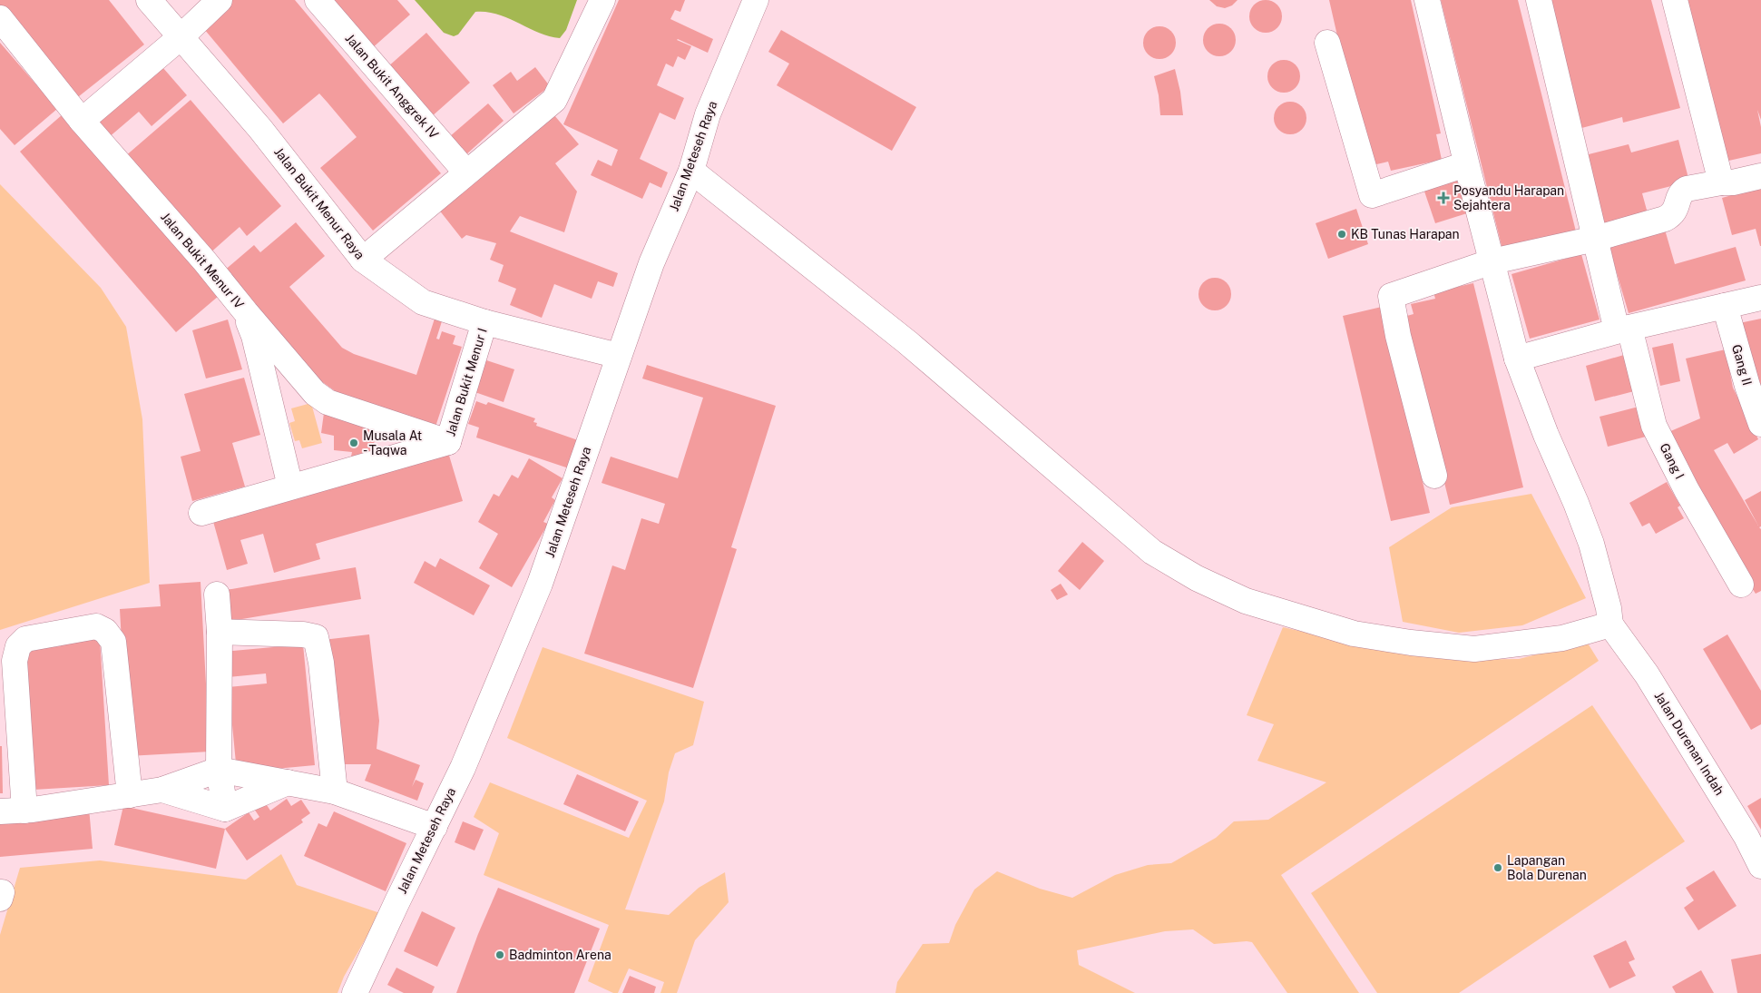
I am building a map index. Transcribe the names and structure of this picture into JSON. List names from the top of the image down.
{
  "streets": {
    "street": [
      "Jalan Bukit Anggrek IV",
      "Jalan Meteseh Raya",
      "Jalan Bukit Menur Raya",
      "Jalan Bukit Menur IV",
      "Gang II",
      "Jalan Bukit Menur I",
      "Gang I",
      "Jalan Durenan Indah"
    ]
  },
  "crossings": [
    ["Jalan Meteseh Raya", "Jalan Bukit Menur Raya"],
    ["Jalan Bukit Menur Raya", "Jalan Bukit Menur I"],
    ["Jalan Bukit Menur IV", "Jalan Bukit Menur I"]
  ],
  "places": {
    "health": ["Posyandu Harapan Sejahtera"],
    "other": [
      "KB Tunas Harapan",
      "Musala At - Taqwa",
      "Lapangan Bola Durenan",
      "Badminton Arena"
    ]
  }
}
